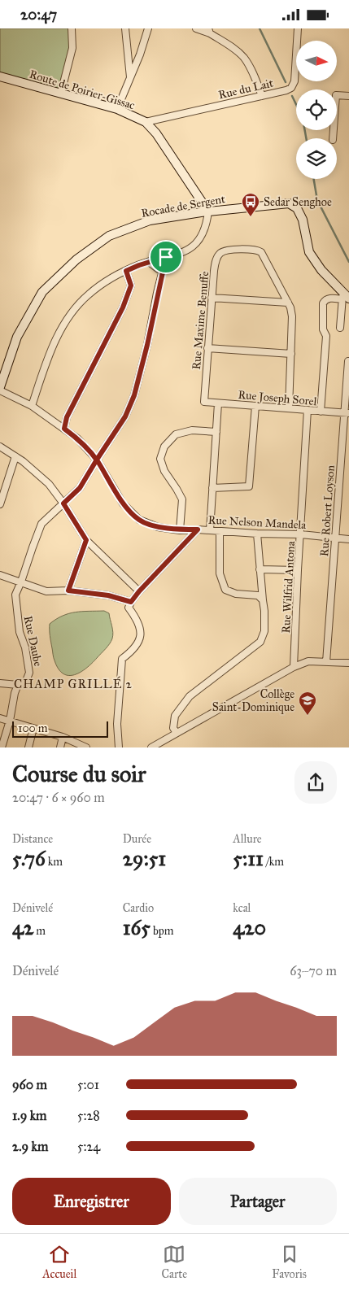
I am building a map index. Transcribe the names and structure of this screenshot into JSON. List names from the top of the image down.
{
  "streets": {
    "main road": ["Route de Poirier-Gissac", "Rocade de Sergent"],
    "street": [
      "Rue du Lait",
      "Rue Maxime Benuffe",
      "Rue Joseph Sorel",
      "Rue Robert Loyson",
      "Rue Nelson Mandela",
      "Rue Wilfrid Antona",
      "Rue Daube"
    ]
  },
  "crossings": [
    ["Rue du Lait", "Route de Poirier-Gissac"],
    ["Route de Poirier-Gissac", "Rocade de Sergent"],
    ["Rue Maxime Benuffe", "Rue Joseph Sorel"],
    ["Rue Joseph Sorel", "Rue Robert Loyson"],
    ["Rue Joseph Sorel", "Rue Wilfrid Antona"],
    ["Rue Robert Loyson", "Rue Nelson Mandela"],
    ["Rue Nelson Mandela", "Rue Wilfrid Antona"],
    ["Rue Nelson Mandela", "Rue Daube"]
  ],
  "districts": ["CHAMP GRILLÉ 2"],
  "places": {
    "bus stop": ["Sedar Senghoe"],
    "school or university": ["Collège Saint-Dominique"]
  },
  "scale_bar": "100 m",
  "north": "right",
  "page": {
    "status": "20:47",
    "scale": "100 m",
    "heading": ["Course du soir", "20:47 · 6 × 960 m"],
    "stats": [
      ["Distance", "5.76 km"],
      ["Durée", "29:51"],
      ["Allure", "5:11 /km"],
      ["Dénivelé", "42 m"],
      ["Cardio", "165 bpm"],
      ["kcal", "420"]
    ],
    "chart": ["Dénivelé", "63–70 m"],
    "list": [
      {
        "name": "960 m",
        "note": "5:01"
      },
      {
        "name": "1.9 km",
        "note": "5:28"
      },
      {
        "name": "2.9 km",
        "note": "5:24"
      }
    ],
    "buttons": ["Enregistrer", "Partager"],
    "tabs": ["Accueil", "Carte", "Favoris"]
  }
}
